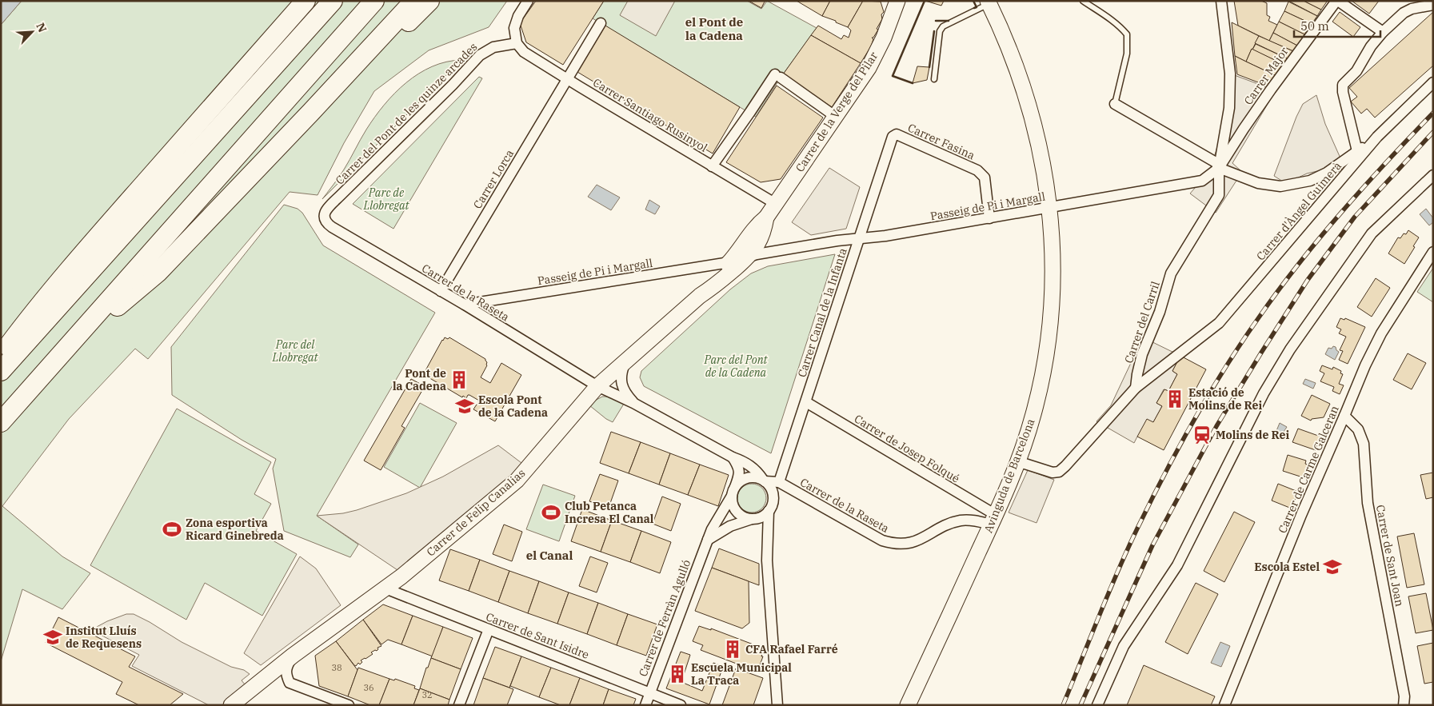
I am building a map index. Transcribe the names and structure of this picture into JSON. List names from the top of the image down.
{
  "streets": {
    "street": [
      "Carrer Major",
      "Carrer de la Verge del Pilar",
      "Carrer del Pont de les quinze arcades",
      "Carrer Santiago Rusinyol",
      "Carrer Fasina",
      "Carrer Lorca",
      "Passeig de Pi i Margall",
      "Carrer d'Àngel Guimerà",
      "Carrer de la Raseta",
      "Carrer Canal de la Infanta",
      "Carrer del Carril",
      "Carrer de Josep Folqué",
      "Carrer de Carme Galceran",
      "Avinguda de Barcelona",
      "Carrer de Felip Canalias",
      "Carrer de Sant Joan",
      "Carrer de Ferràn Agulló",
      "Carrer de Sant Isidre"
    ]
  },
  "crossings": [
    ["Carrer Major", "Passeig de Pi i Margall"],
    ["Carrer Major", "Carrer del Carril"],
    ["Carrer de la Verge del Pilar", "Carrer Santiago Rusinyol"],
    ["Carrer de la Verge del Pilar", "Passeig de Pi i Margall"],
    ["Carrer de la Verge del Pilar", "Carrer de Felip Canalias"],
    ["Carrer del Pont de les quinze arcades", "Carrer Santiago Rusinyol"],
    ["Carrer del Pont de les quinze arcades", "Carrer de la Raseta"],
    ["Carrer Santiago Rusinyol", "Carrer Lorca"],
    ["Carrer Fasina", "Passeig de Pi i Margall"],
    ["Carrer Fasina", "Carrer Canal de la Infanta"],
    ["Carrer Lorca", "Carrer de la Raseta"],
    ["Passeig de Pi i Margall", "Carrer de la Raseta"],
    ["Passeig de Pi i Margall", "Carrer Canal de la Infanta"],
    ["Passeig de Pi i Margall", "Carrer del Carril"],
    ["Passeig de Pi i Margall", "Avinguda de Barcelona"],
    ["Passeig de Pi i Margall", "Carrer de Felip Canalias"],
    ["Carrer d'Àngel Guimerà", "Carrer del Carril"],
    ["Carrer de la Raseta", "Carrer Canal de la Infanta"],
    ["Carrer de la Raseta", "Carrer de Josep Folqué"],
    ["Carrer de la Raseta", "Avinguda de Barcelona"],
    ["Carrer de la Raseta", "Carrer de Felip Canalias"],
    ["Carrer de la Raseta", "Carrer de Ferràn Agulló"],
    ["Carrer Canal de la Infanta", "Carrer de Josep Folqué"],
    ["Carrer de Josep Folqué", "Avinguda de Barcelona"],
    ["Carrer de Carme Galceran", "Carrer de Sant Joan"],
    ["Carrer de Felip Canalias", "Carrer de Sant Isidre"],
    ["Carrer de Ferràn Agulló", "Carrer de Sant Isidre"]
  ],
  "districts": ["el Pont de la Cadena", "el Canal"],
  "parks": ["Parc de Llobregat", "Parc del Llobregat", "Parc del Pont de la Cadena"],
  "places": {
    "building": [
      "Pont de la Cadena",
      "Estació de Molins de Rei",
      "CFA Rafael Farré",
      "Escuela Municipal La Traca"
    ],
    "school or university": ["Escola Pont de la Cadena", "Escola Estel", "Institut Lluís de Requesens"],
    "station": ["Molins de Rei"],
    "sports": ["Club Petanca Incresa El Canal", "Zona esportiva Ricard Ginebreda"]
  },
  "house_numbers": ["38", "36", "32"],
  "scale_bar": "50 m",
  "north": "top right"
}
